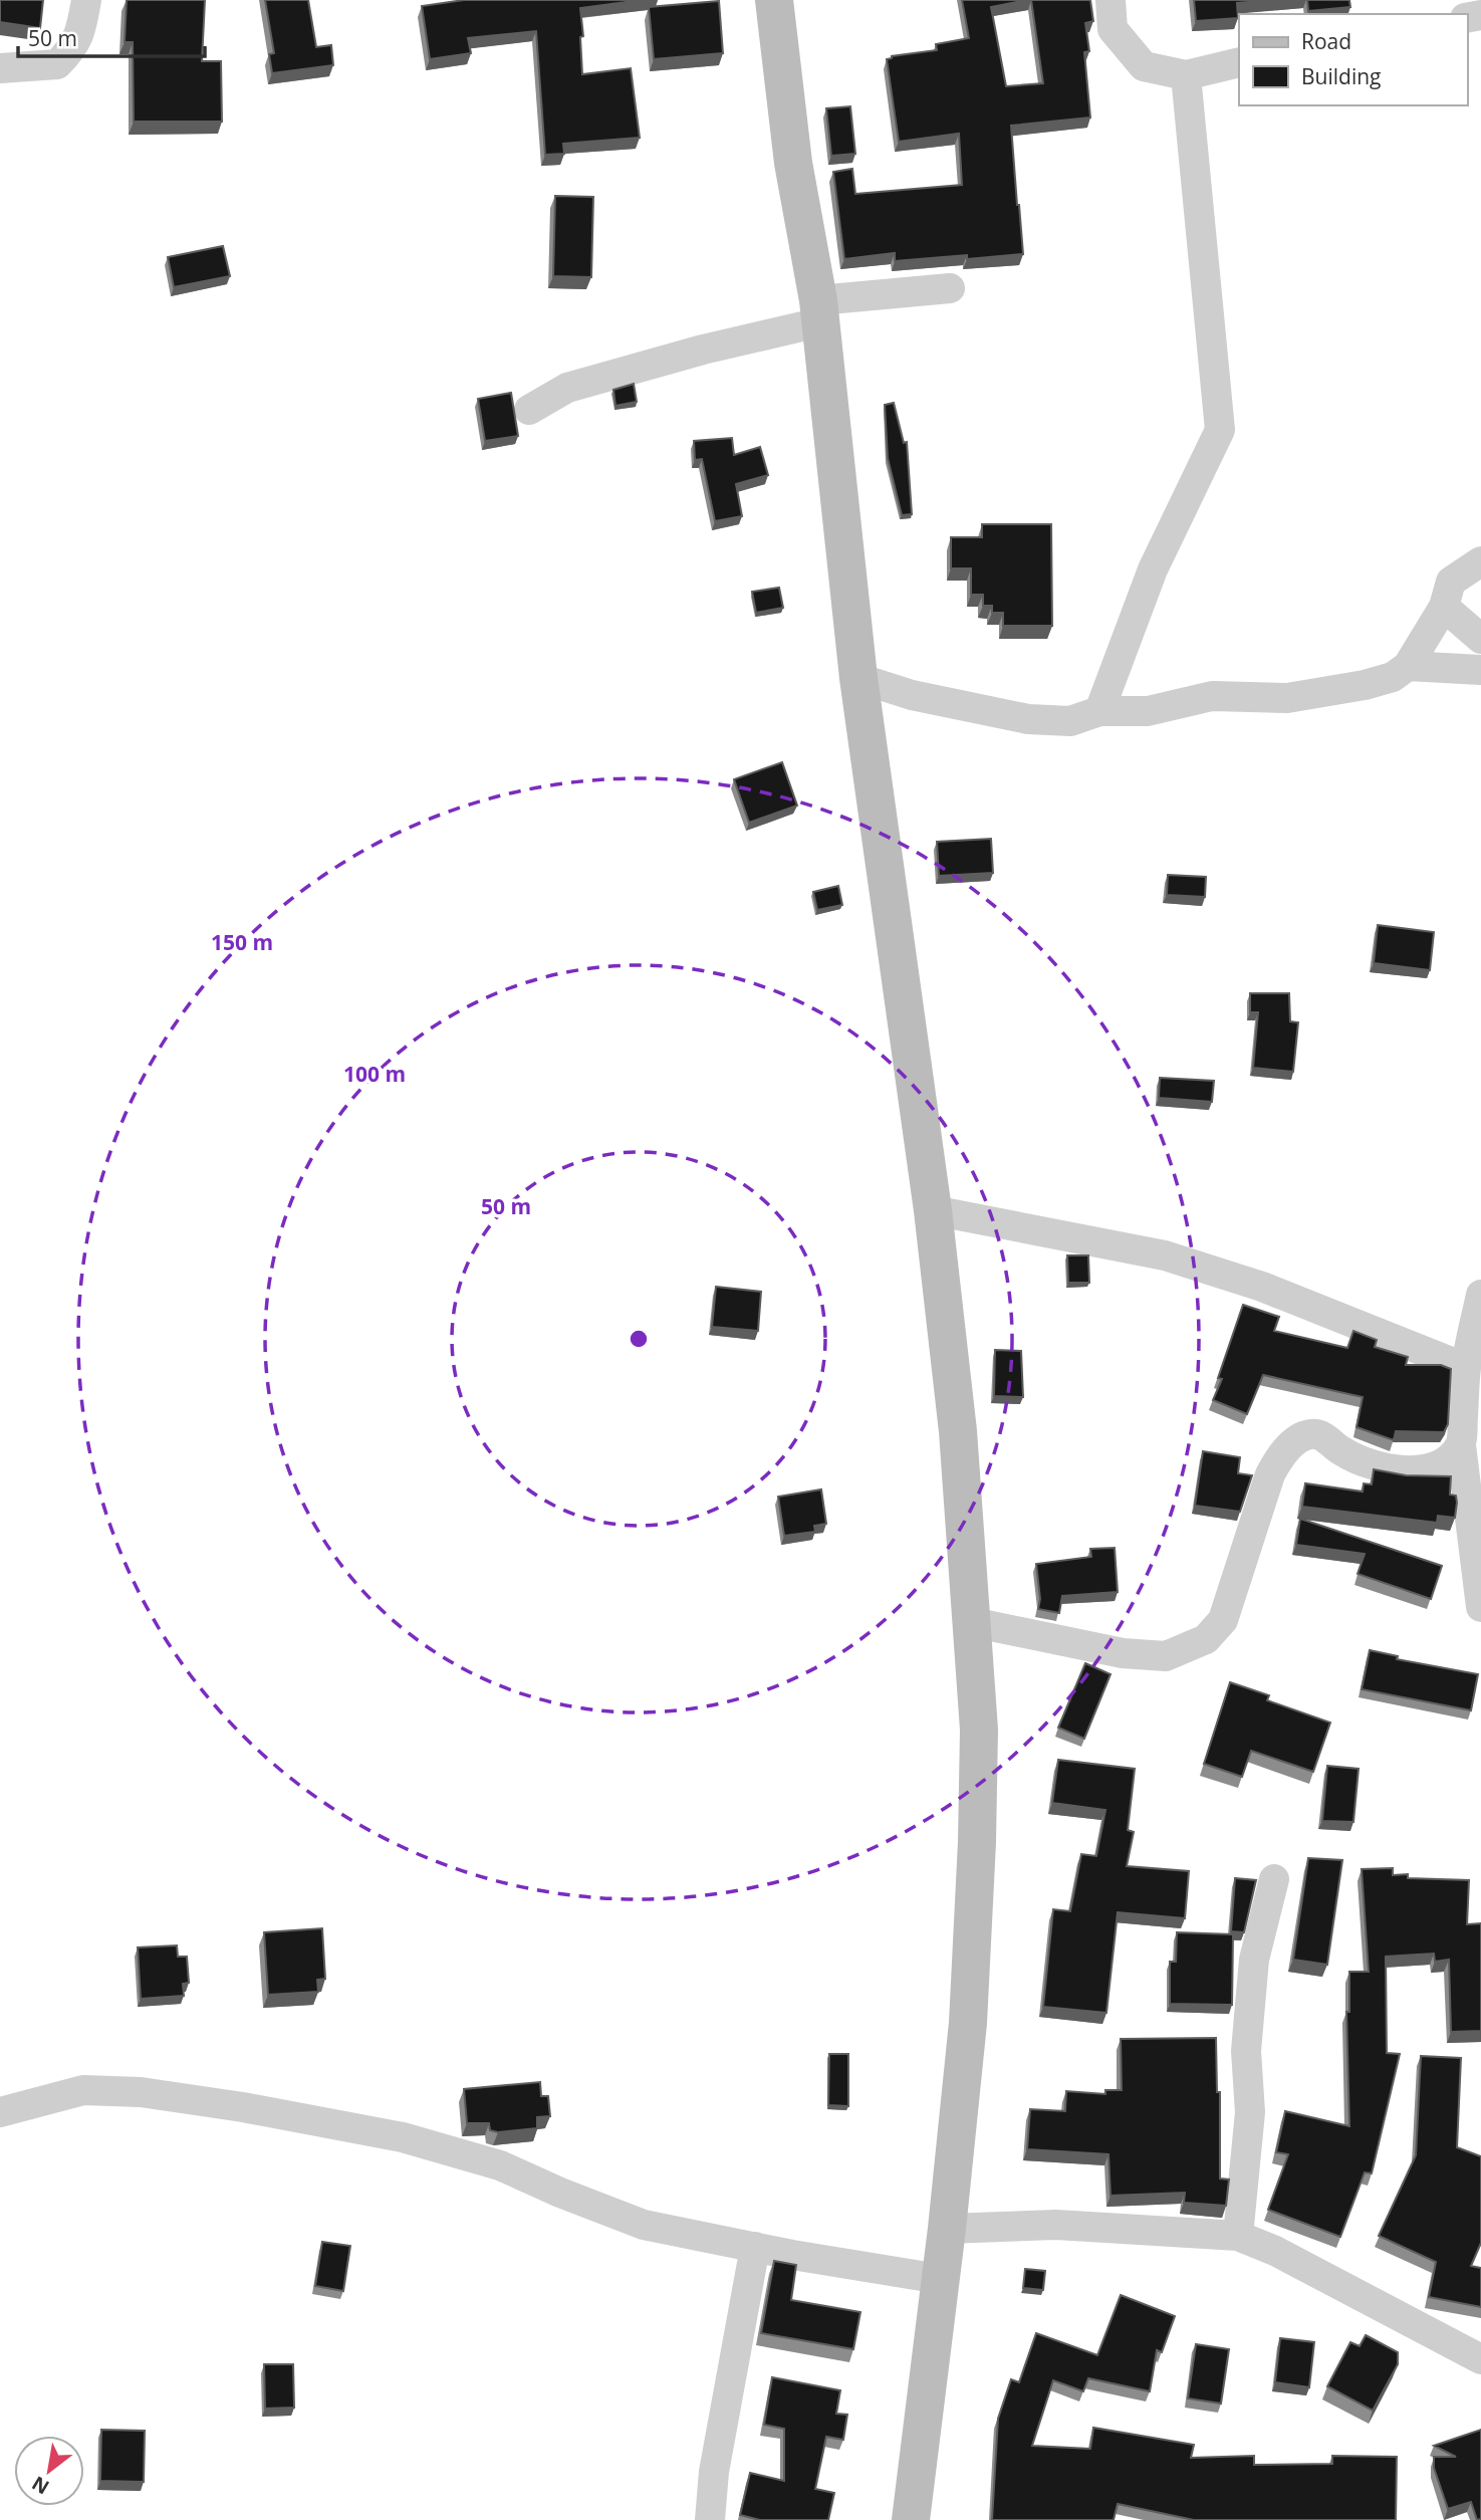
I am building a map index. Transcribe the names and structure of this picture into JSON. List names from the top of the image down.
{
  "legend": ["Road", "Building"],
  "scale_bar": "50 m",
  "north": "bottom left",
  "rings": ["150 m", "100 m", "50 m"]
}
